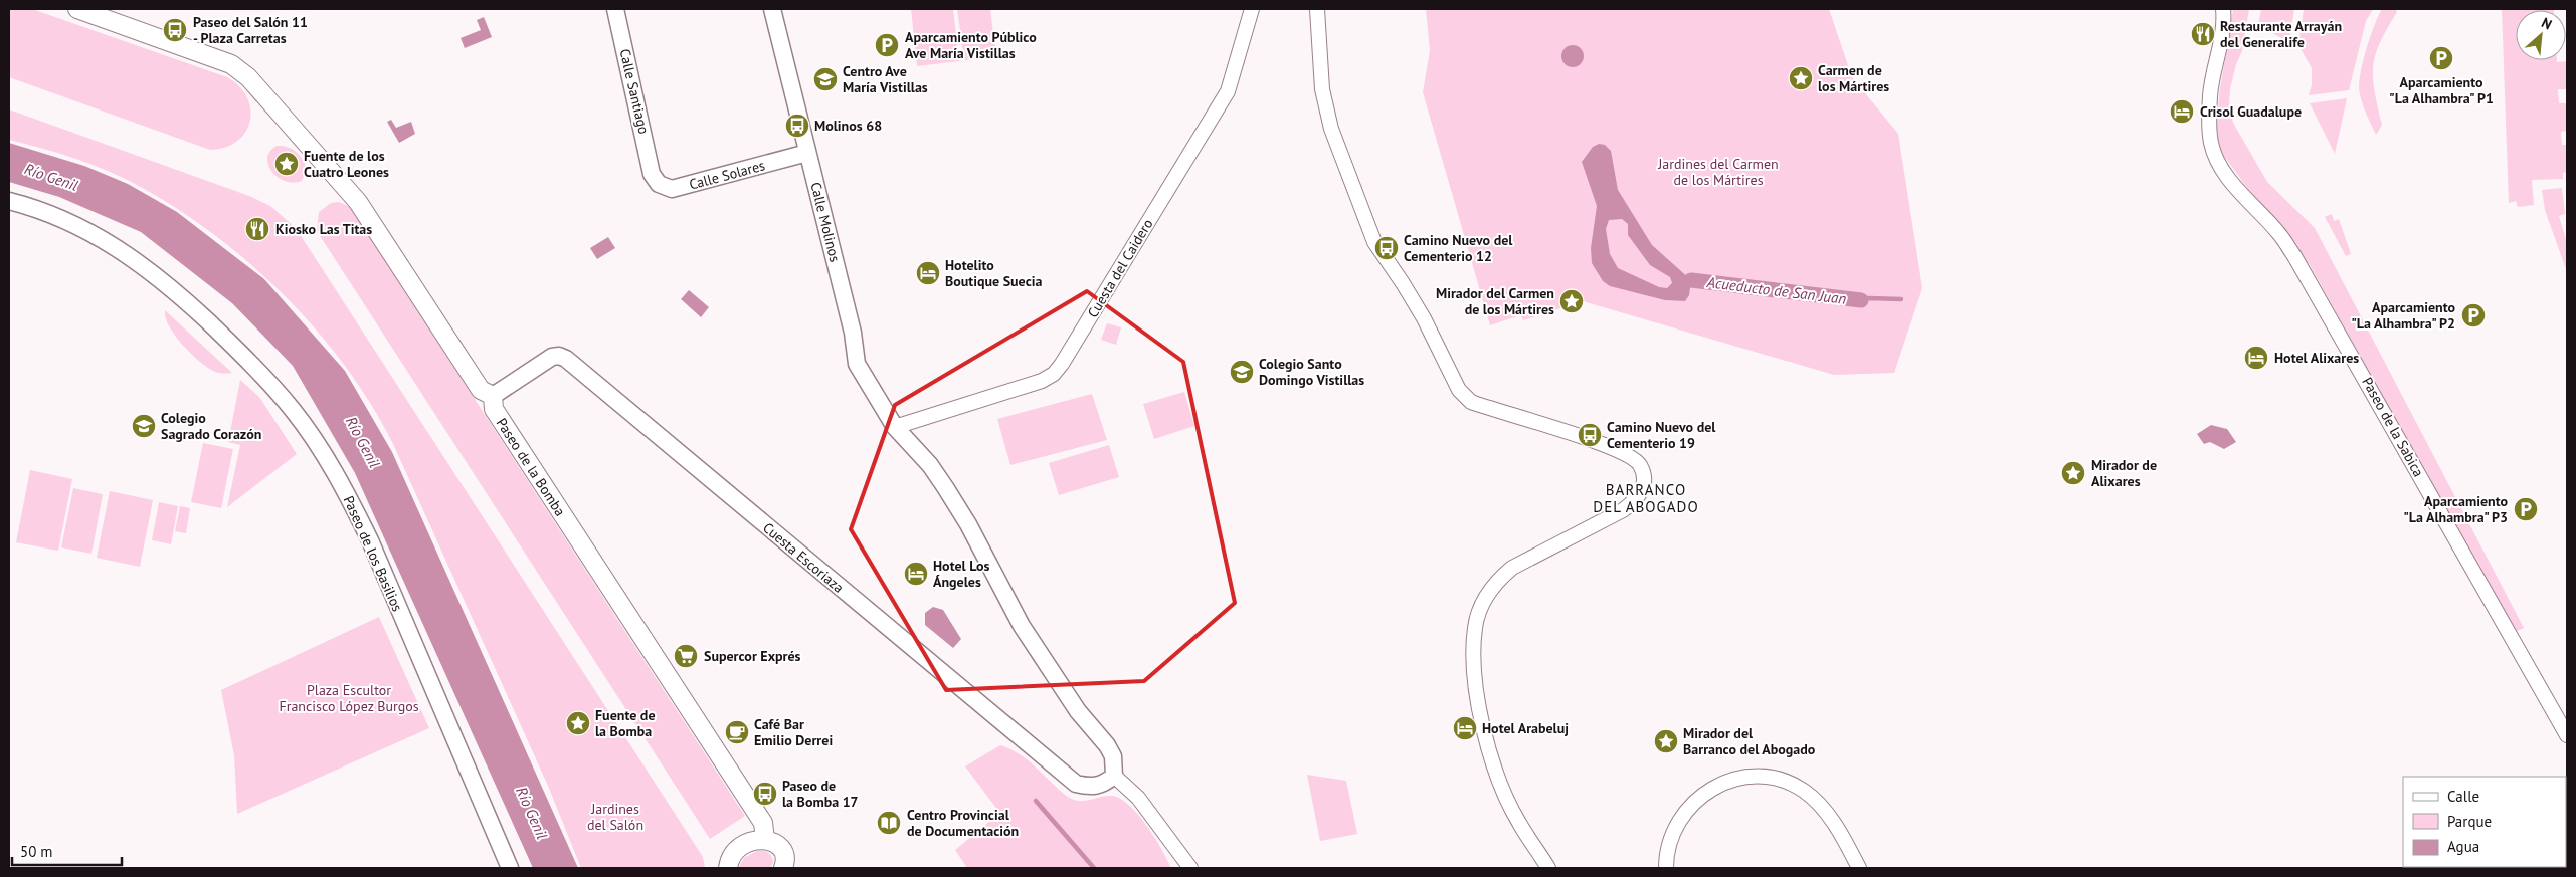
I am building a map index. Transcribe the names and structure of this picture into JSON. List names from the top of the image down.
{
  "streets": {
    "main road": [
      "Calle Santiago",
      "Calle Solares",
      "Calle Molinos",
      "Paseo de la Bomba",
      "Paseo de los Basilios",
      "Cuesta Escoriaza"
    ],
    "street": ["Cuesta del Caidero", "Paseo de la Sabica"]
  },
  "crossings": [
    ["Calle Santiago", "Calle Solares"],
    ["Calle Solares", "Calle Molinos"],
    ["Calle Molinos", "Cuesta del Caidero"],
    ["Calle Molinos", "Cuesta Escoriaza"],
    ["Paseo de la Bomba", "Cuesta Escoriaza"]
  ],
  "districts": ["BARRANCO DEL ABOGADO"],
  "water": ["Río Genil", "Acueducto de San Juan"],
  "parks": ["Jardines del Carmen de los Mártires", "Plaza Escultor Francisco López Burgos", "Jardines del Salón"],
  "places": {
    "bus stop": [
      "Paseo del Salón 11 - Plaza Carretas",
      "Molinos 68",
      "Camino Nuevo del Cementerio 12",
      "Camino Nuevo del Cementerio 19",
      "Paseo de la Bomba 17"
    ],
    "restaurant": ["Restaurante Arrayán del Generalife", "Kiosko Las Titas"],
    "parking": [
      "Aparcamiento Público Ave María Vistillas",
      "Aparcamiento \"La Alhambra\" P1",
      "Aparcamiento \"La Alhambra\" P2",
      "Aparcamiento \"La Alhambra\" P3"
    ],
    "place": [
      "Carmen de los Mártires",
      "Fuente de los Cuatro Leones",
      "Mirador del Carmen de los Mártires",
      "Mirador de Alixares",
      "Fuente de la Bomba",
      "Mirador del Barranco del Abogado"
    ],
    "school or university": ["Centro Ave María Vistillas", "Colegio Santo Domingo Vistillas", "Colegio Sagrado Corazón"],
    "hotel": [
      "Crisol Guadalupe",
      "Hotelito Boutique Suecia",
      "Hotel Alixares",
      "Hotel Los Ángeles",
      "Hotel Arabeluj"
    ],
    "supermarket": ["Supercor Exprés"],
    "cafe": ["Café Bar Emilio Derrei"],
    "library": ["Centro Provincial de Documentación"]
  },
  "legend": ["Calle", "Parque", "Agua"],
  "scale_bar": "50 m",
  "north": "top right"
}
